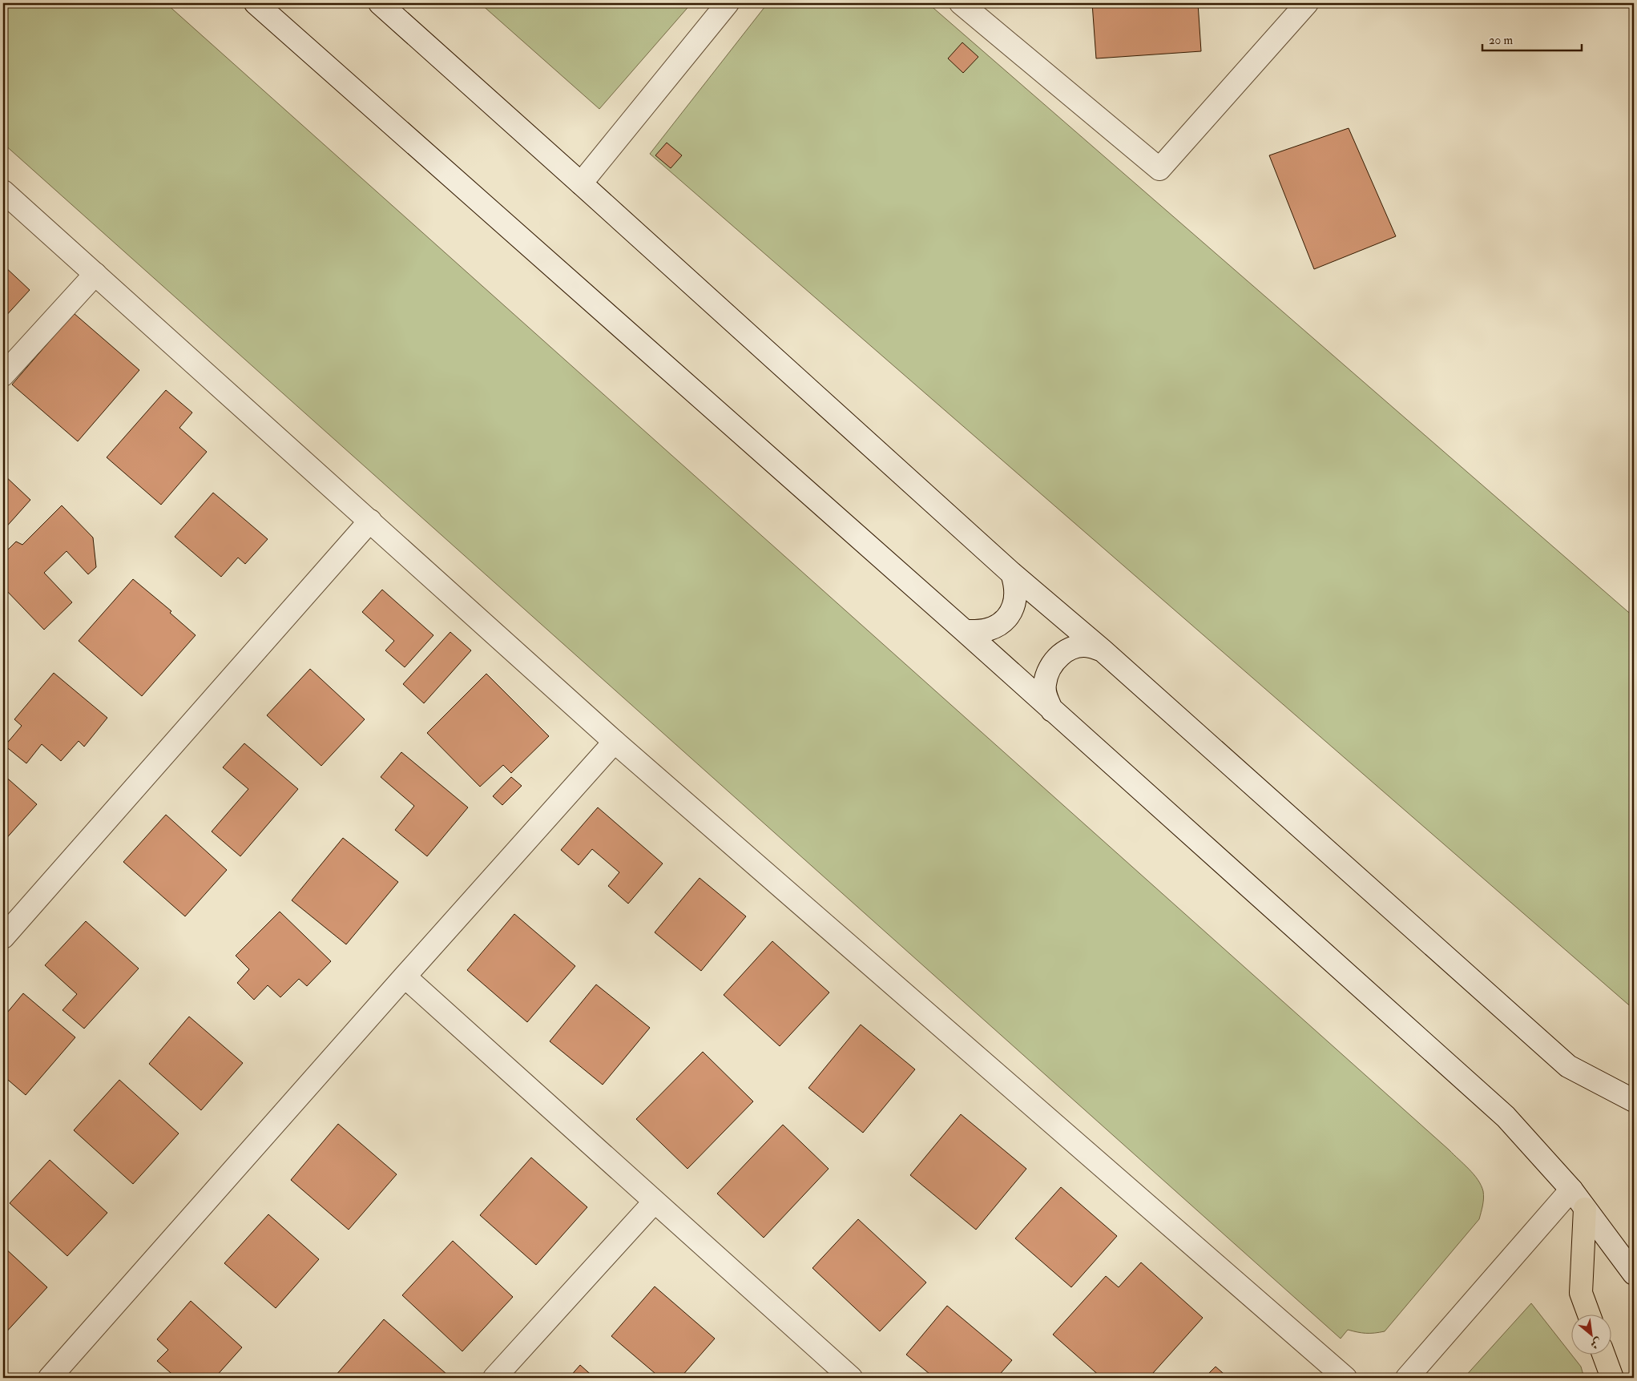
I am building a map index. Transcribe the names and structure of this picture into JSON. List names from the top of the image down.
{
  "scale_bar": "20 m",
  "north": "bottom right"
}
